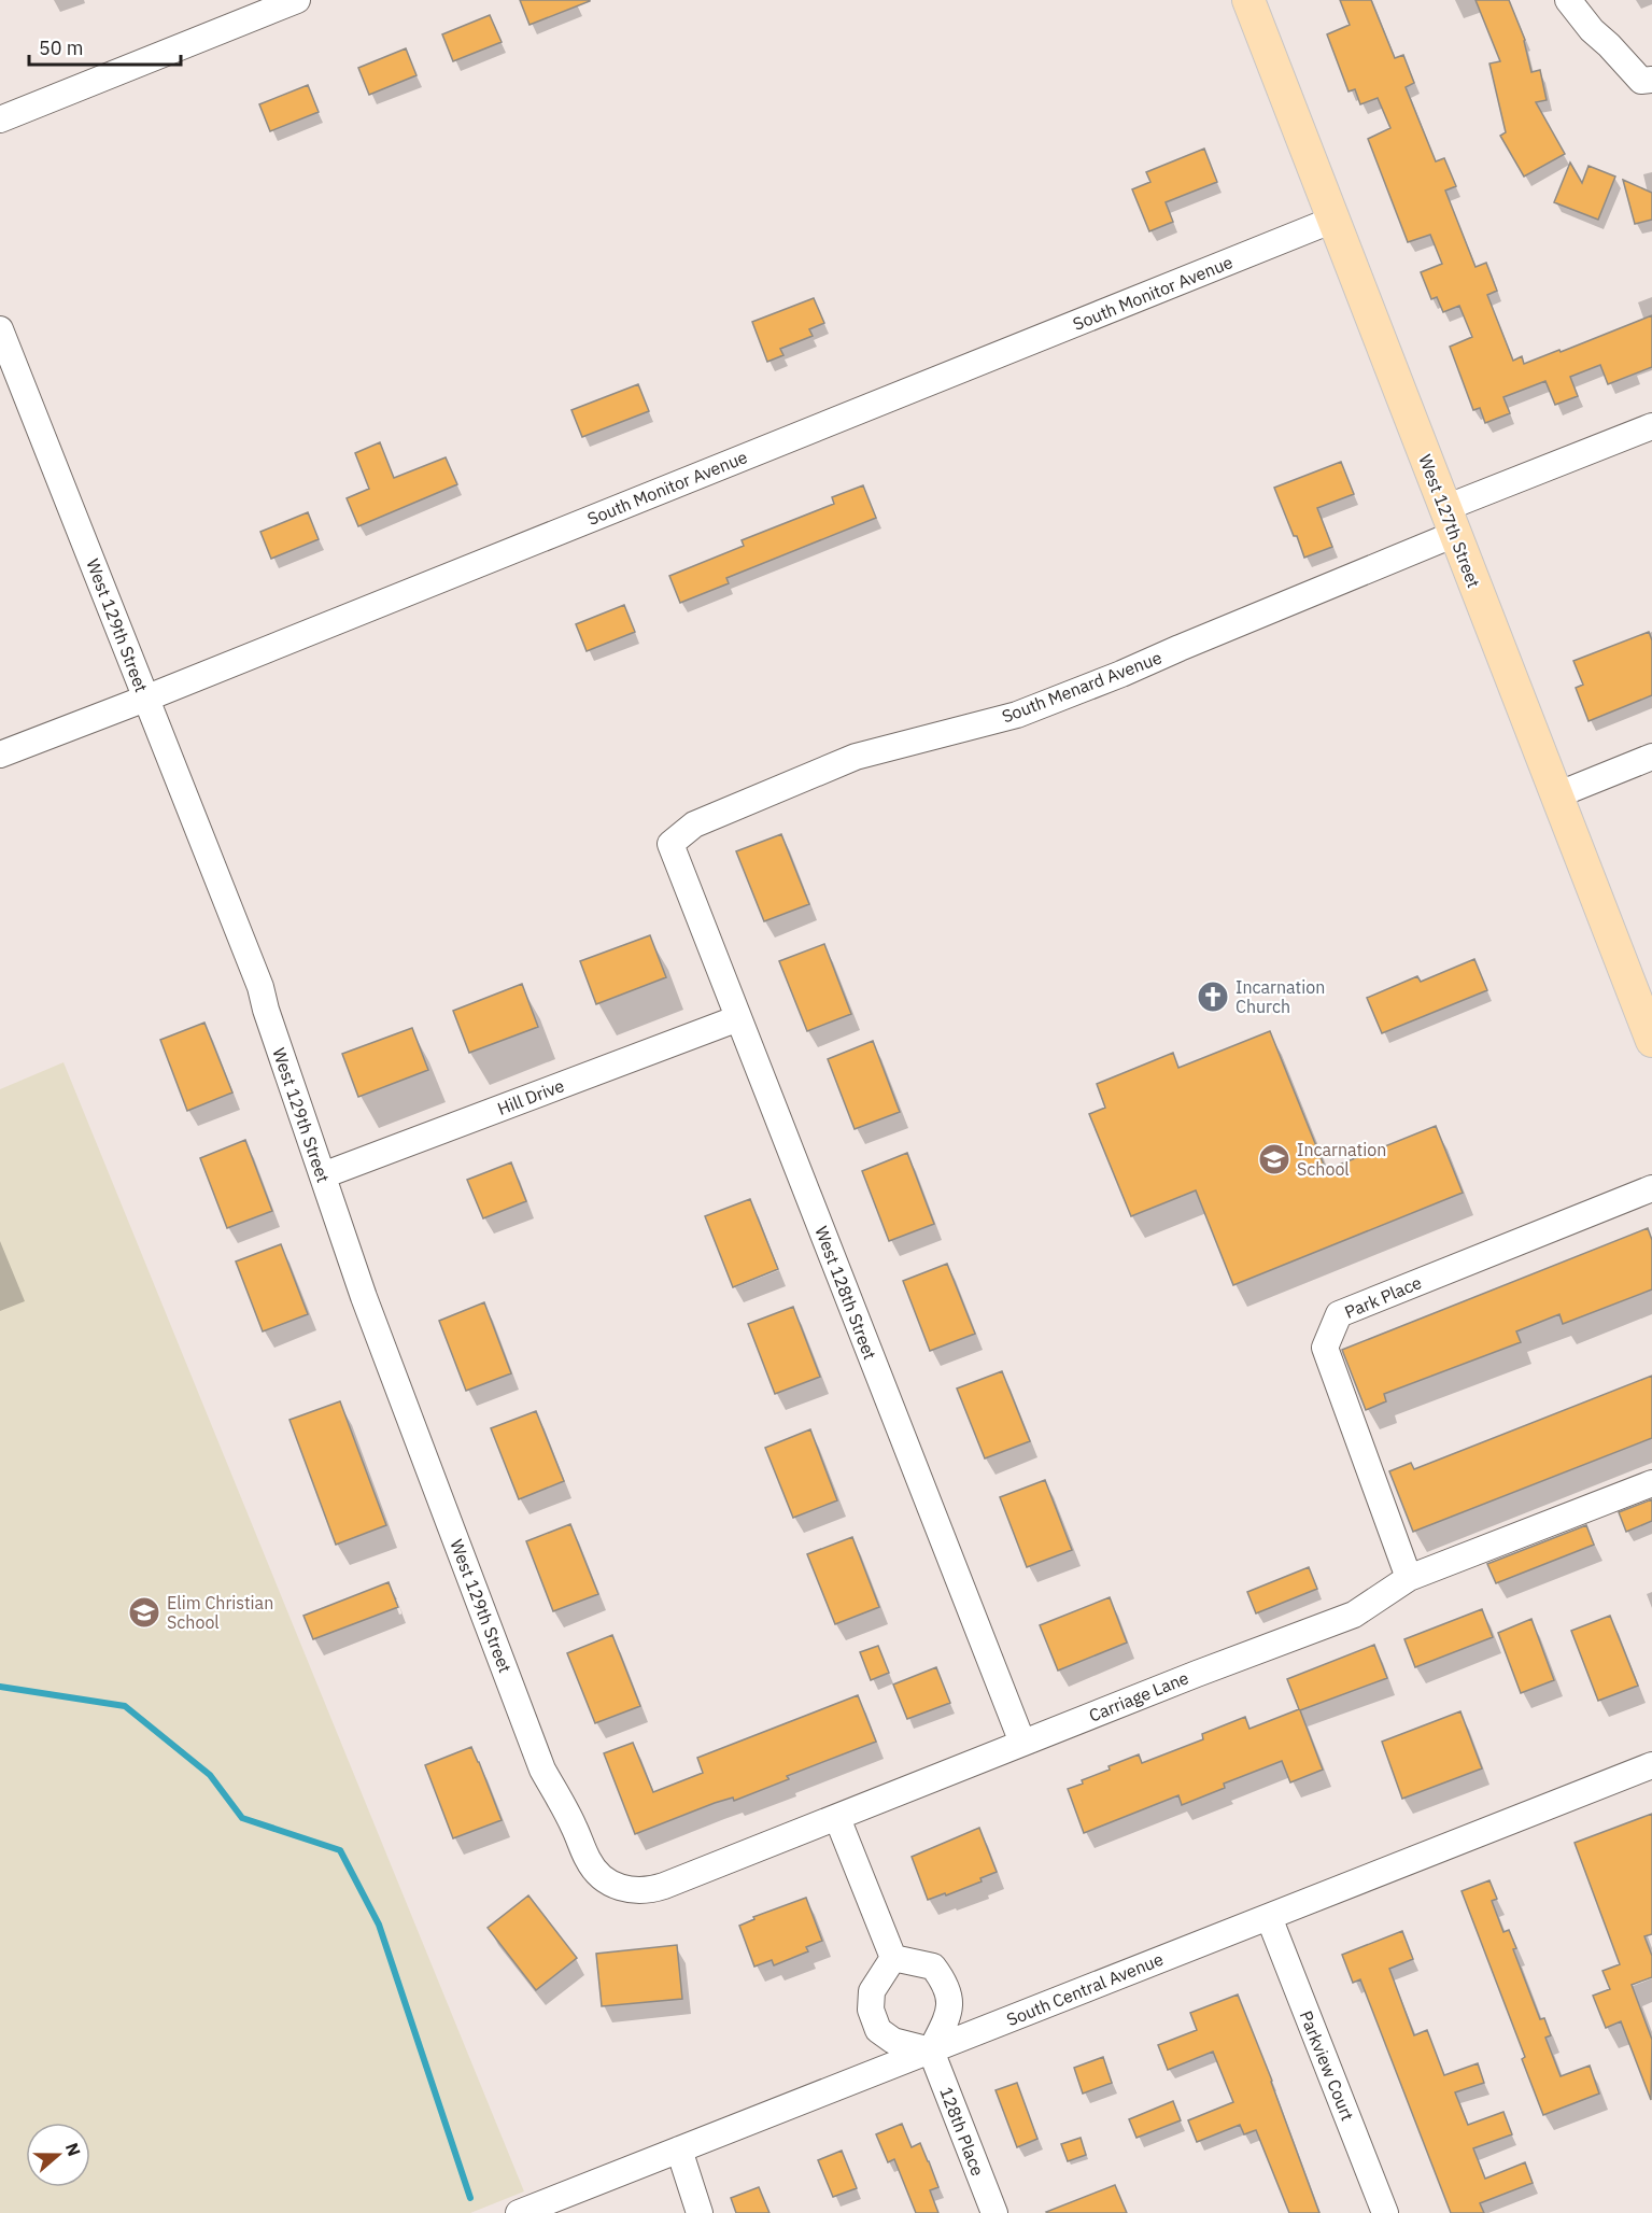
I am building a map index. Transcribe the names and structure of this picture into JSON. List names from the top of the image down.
{
  "streets": {
    "main road": ["West 127th Street"],
    "street": [
      "South Monitor Avenue",
      "West 129th Street",
      "South Menard Avenue",
      "Hill Drive",
      "West 128th Street",
      "Park Place",
      "Carriage Lane",
      "South Central Avenue",
      "Parkview Court",
      "128th Place"
    ]
  },
  "crossings": [
    ["South Monitor Avenue", "West 127th Street"],
    ["South Monitor Avenue", "West 129th Street"],
    ["West 127th Street", "South Menard Avenue"],
    ["West 129th Street", "Hill Drive"],
    ["West 129th Street", "Carriage Lane"],
    ["South Menard Avenue", "West 128th Street"],
    ["Hill Drive", "West 128th Street"],
    ["West 128th Street", "Carriage Lane"],
    ["Park Place", "Carriage Lane"],
    ["South Central Avenue", "Parkview Court"],
    ["South Central Avenue", "128th Place"]
  ],
  "places": {
    "church": ["Incarnation Church"],
    "school or university": ["Incarnation School", "Elim Christian School"]
  },
  "scale_bar": "50 m",
  "north": "right"
}
